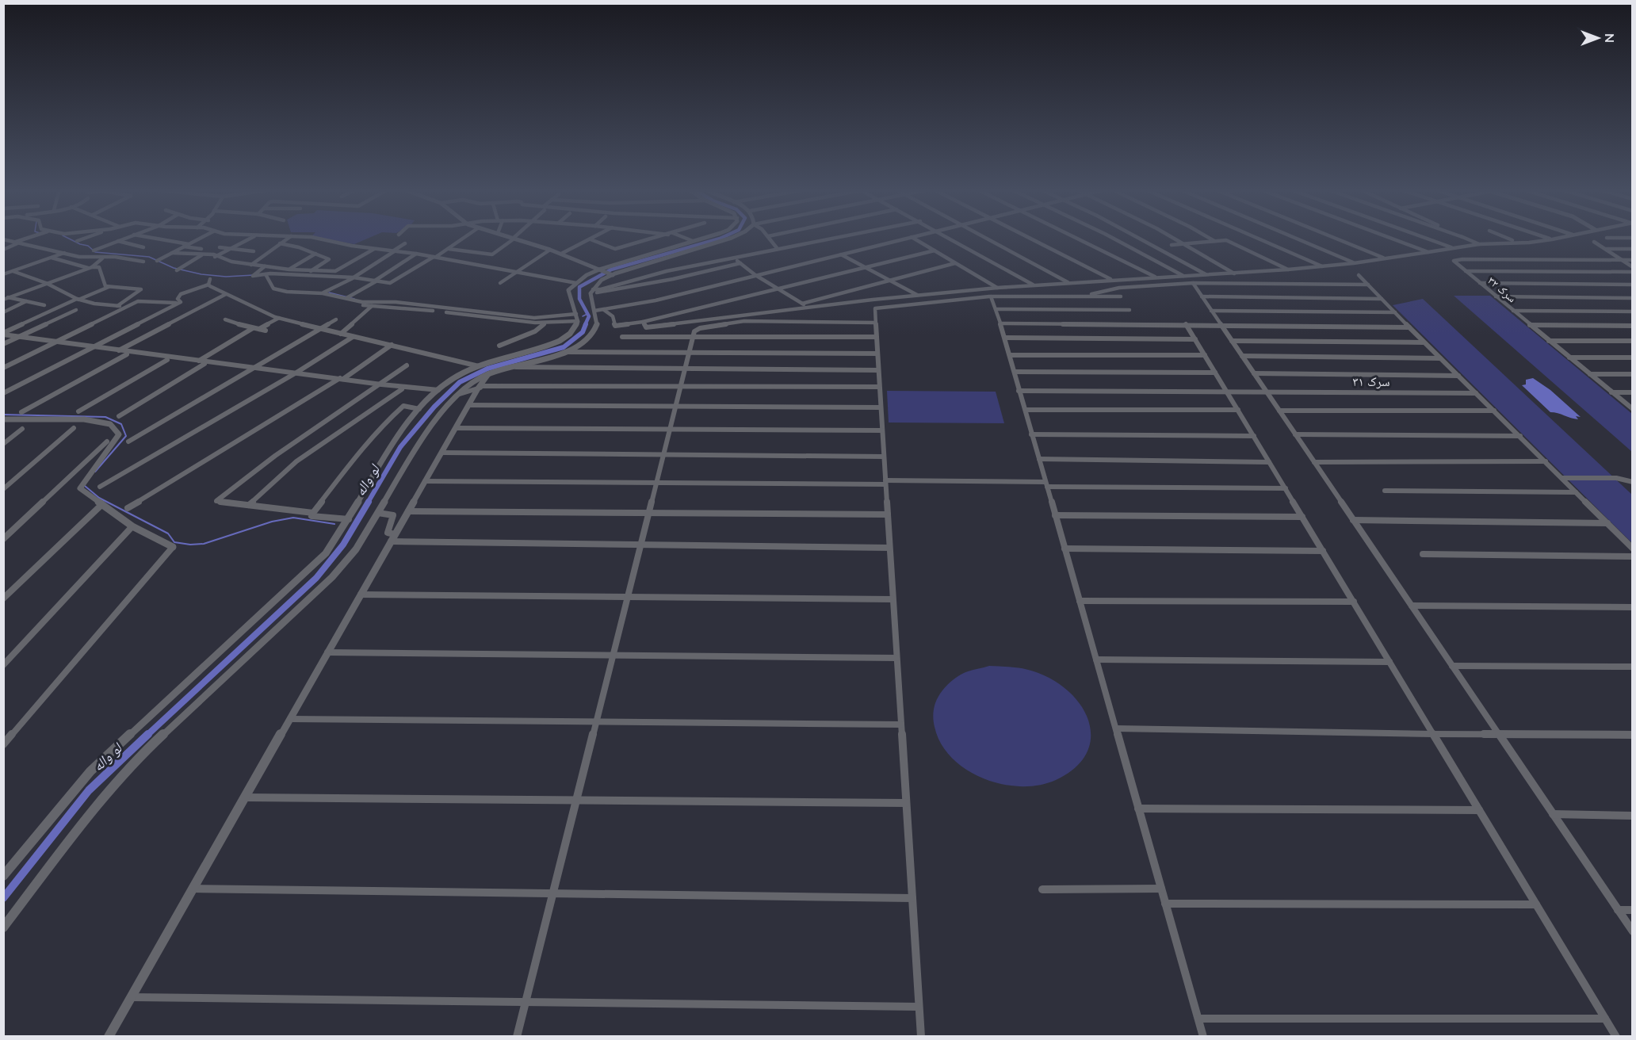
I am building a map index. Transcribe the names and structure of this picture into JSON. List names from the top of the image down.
{
  "streets": {
    "street": ["سرک ۳۲", "سرک ۳۱"]
  },
  "water": ["لو واله"],
  "north": "right"
}
